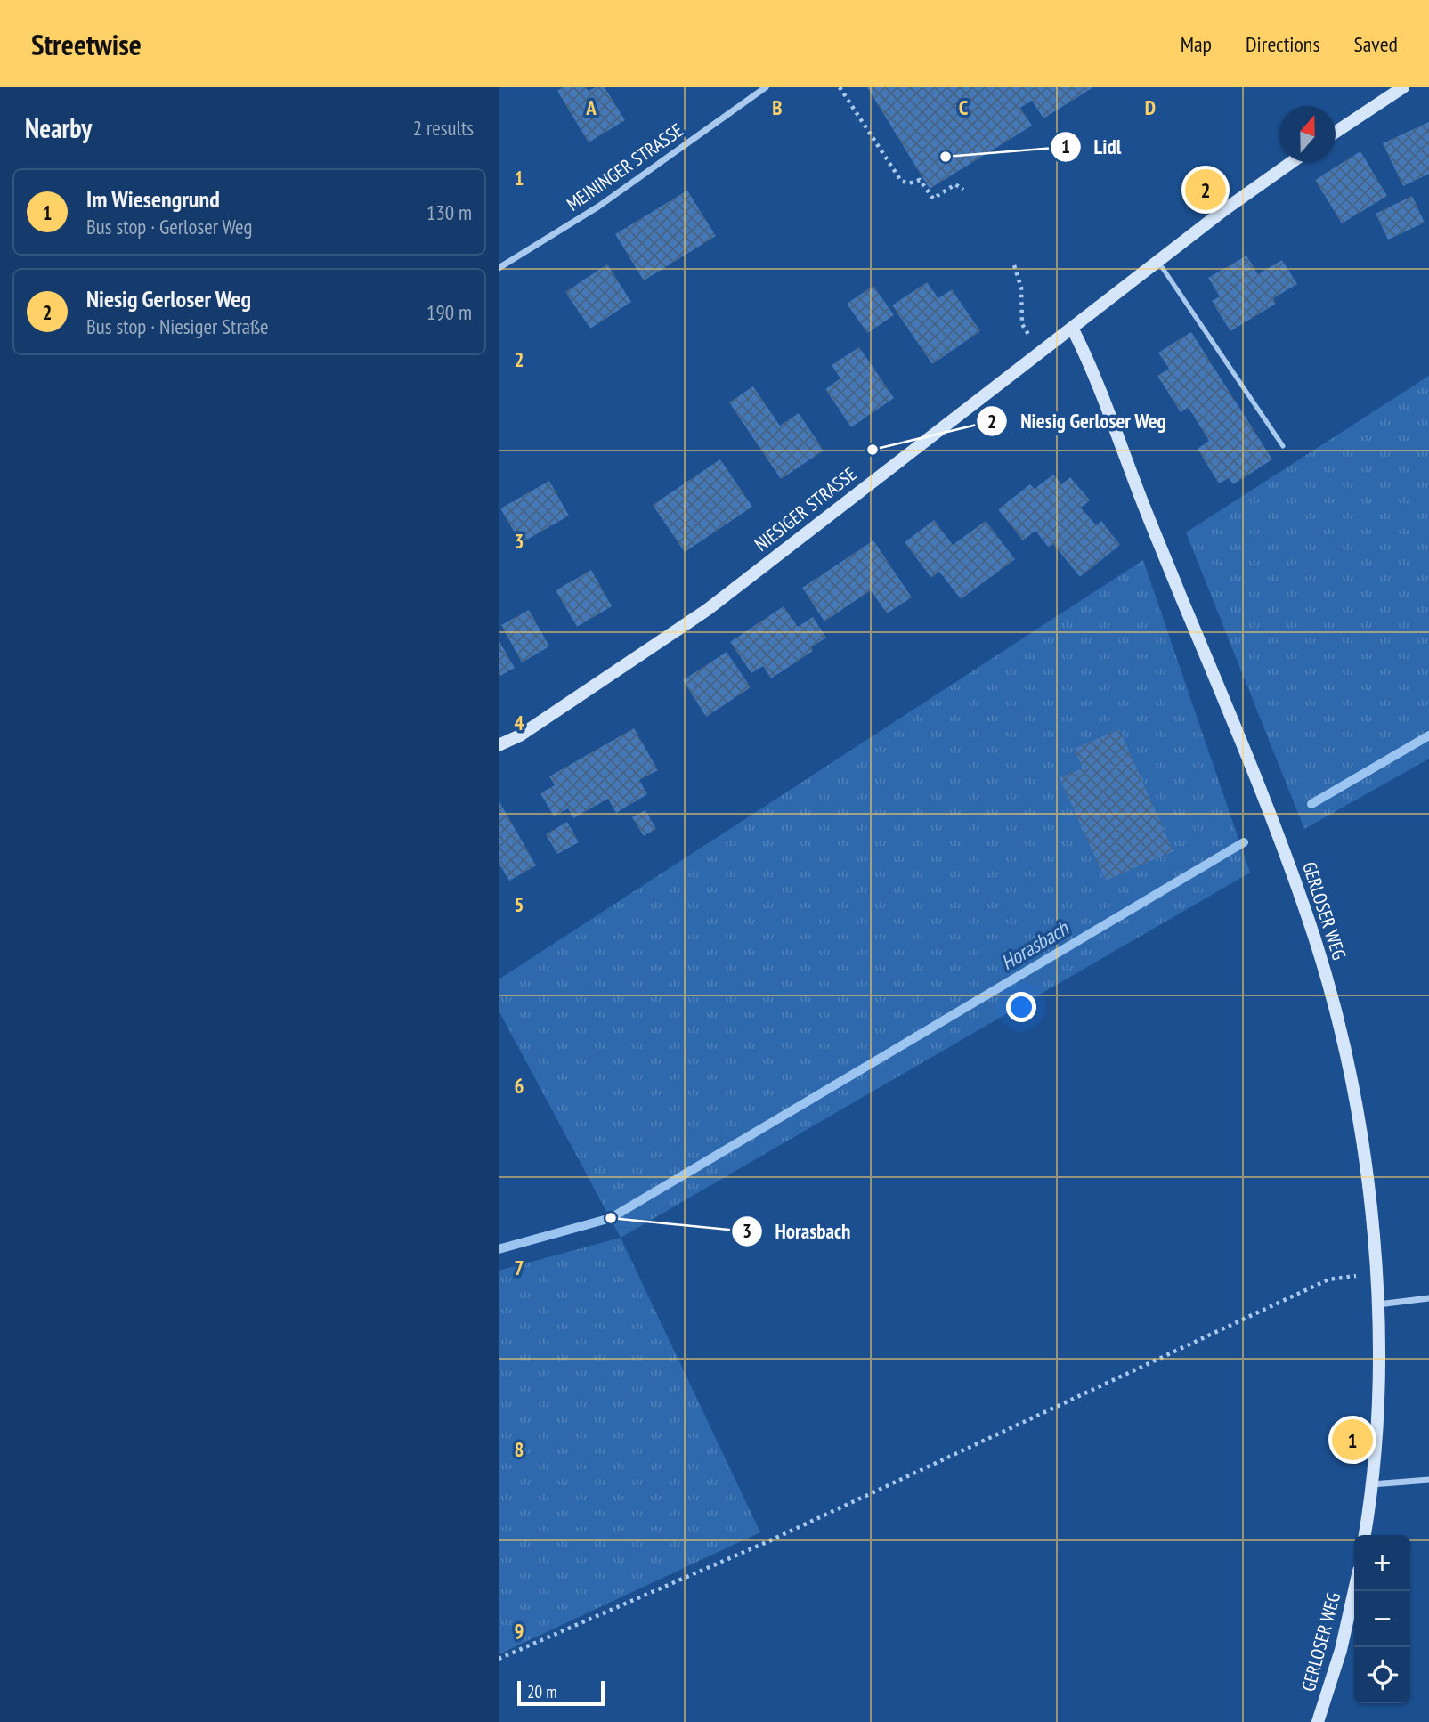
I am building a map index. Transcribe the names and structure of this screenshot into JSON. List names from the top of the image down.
{
  "streets": {
    "street": ["MEININGER STRASSE", "NIESIGER STRASSE", "GERLOSER WEG"]
  },
  "crossings": [
    ["NIESIGER STRASSE", "GERLOSER WEG"]
  ],
  "water": ["Horasbach"],
  "places": ["Lidl", "Niesig Gerloser Weg", "Horasbach"],
  "scale_bar": "20 m",
  "north": "top",
  "page": {
    "header": "Streetwise",
    "nav": ["Map", "Directions", "Saved"],
    "heading": ["Nearby", "2 results"],
    "pins": ["2", "1"],
    "list": [
      {
        "mark": "1",
        "name": "Im Wiesengrund",
        "note": "Bus stop · Gerloser Weg",
        "value": "130 m"
      },
      {
        "mark": "2",
        "name": "Niesig Gerloser Weg",
        "note": "Bus stop · Niesiger Straße",
        "value": "190 m"
      }
    ],
    "map_buttons": ["+", "−"],
    "scale": "20 m"
  },
  "grid": {
    "columns": [
      "A",
      "B",
      "C",
      "D"
    ],
    "rows": [
      "1",
      "2",
      "3",
      "4",
      "5",
      "6",
      "7",
      "8",
      "9"
    ]
  }
}
